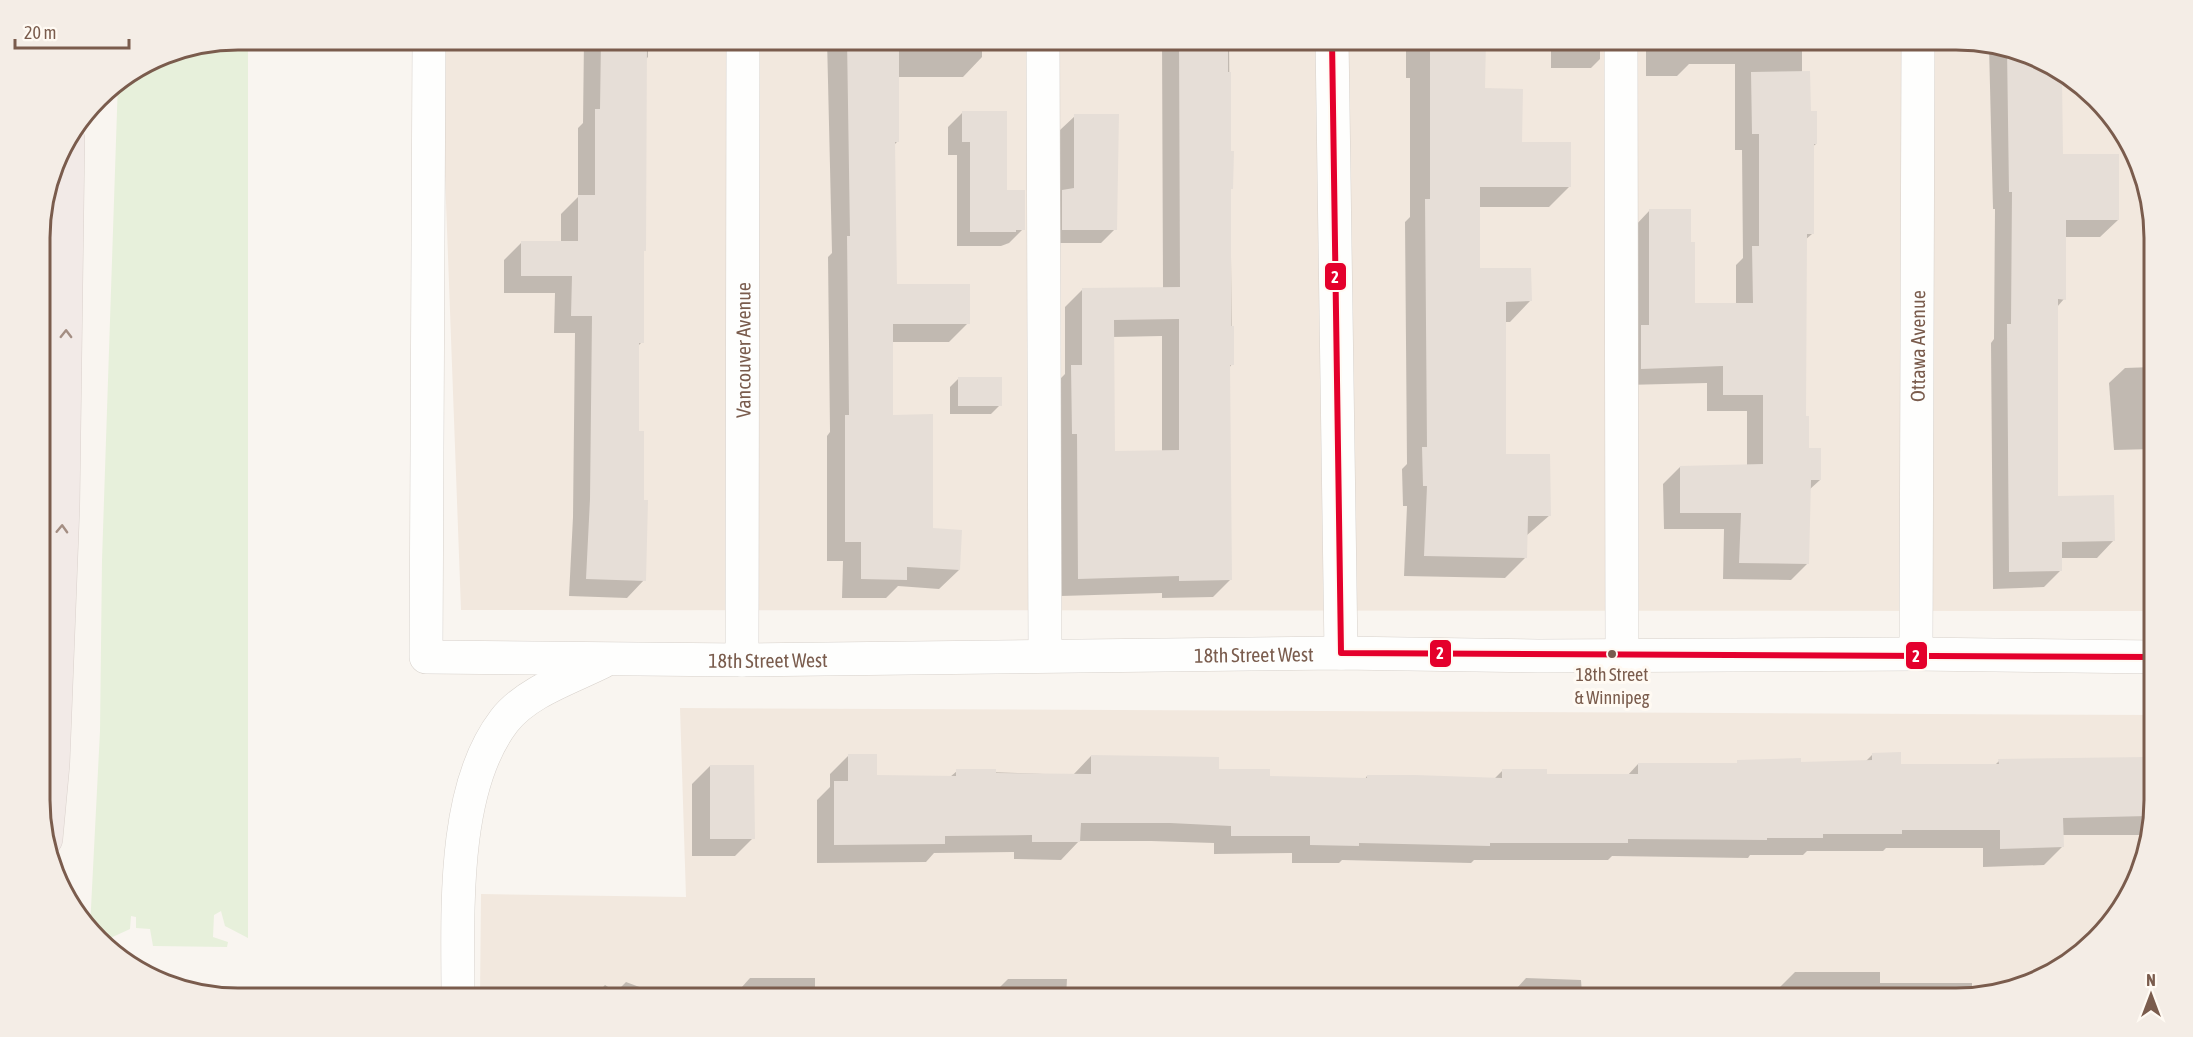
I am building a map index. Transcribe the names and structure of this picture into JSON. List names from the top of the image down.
{
  "streets": {
    "street": ["Ottawa Avenue", "Vancouver Avenue", "18th Street West"]
  },
  "crossings": [
    ["Ottawa Avenue", "18th Street West"],
    ["Vancouver Avenue", "18th Street West"]
  ],
  "places": ["18th Street & Winnipeg"],
  "lines": ["transit line 2"],
  "scale_bar": "20 m",
  "north": "top"
}
